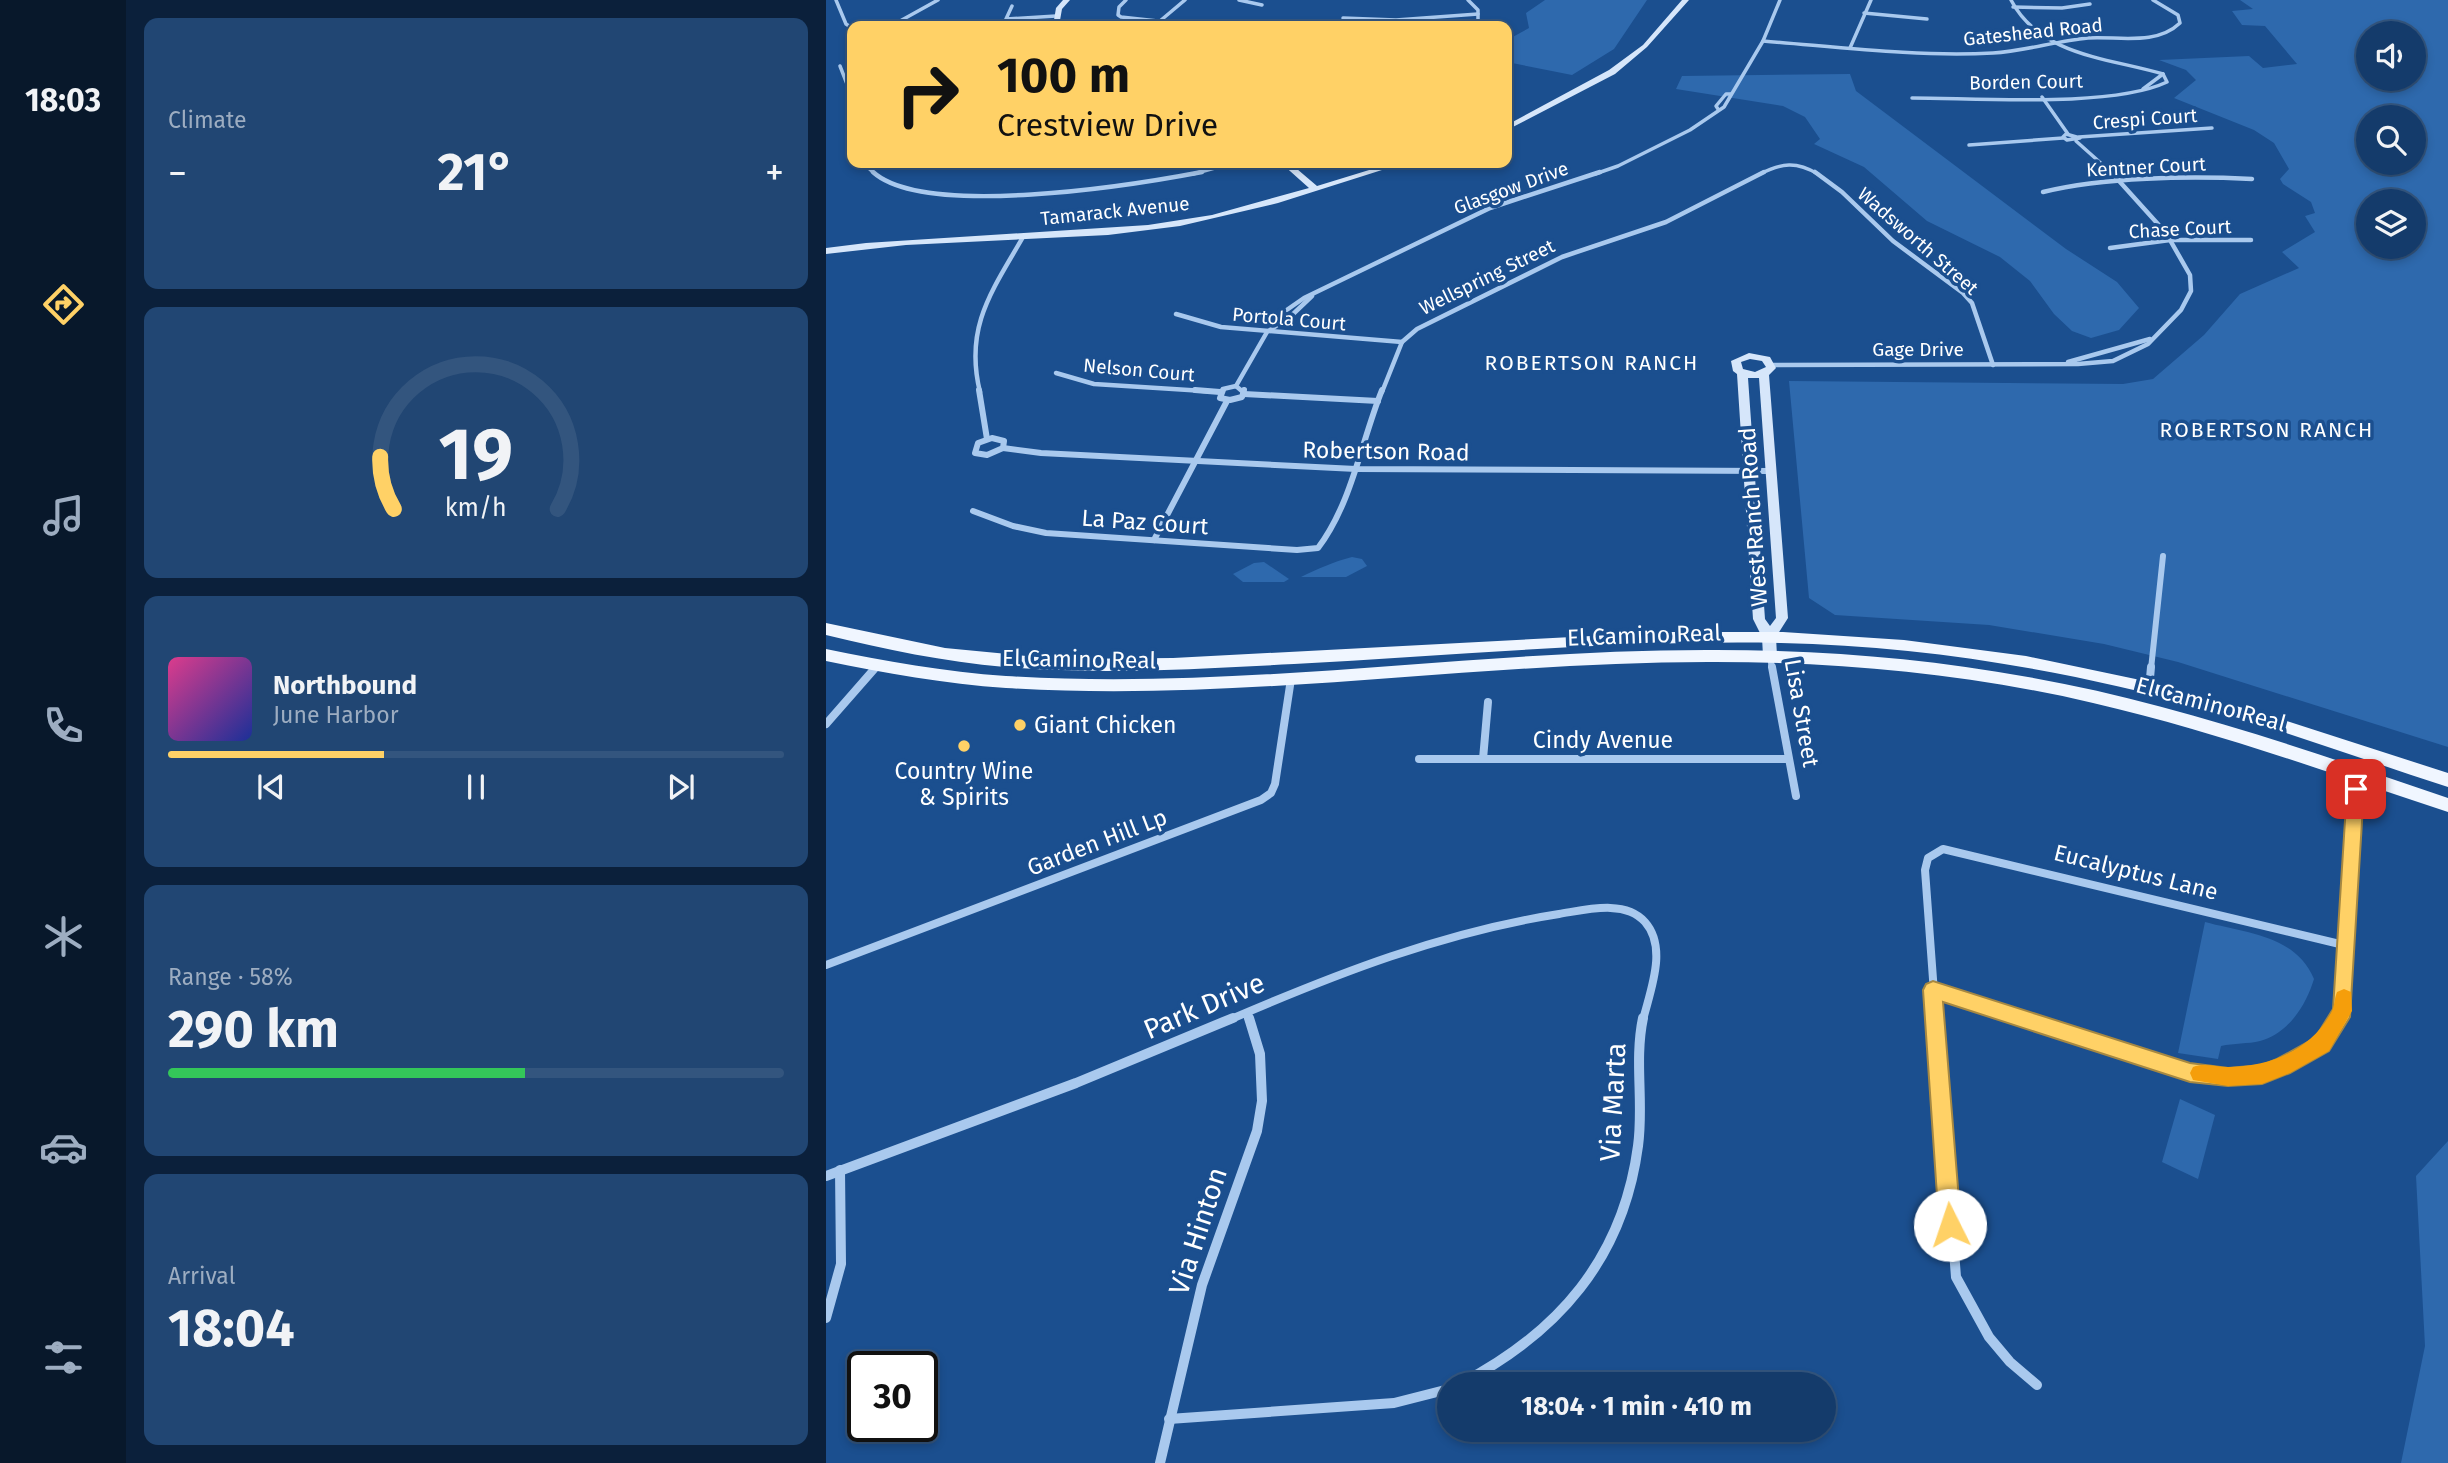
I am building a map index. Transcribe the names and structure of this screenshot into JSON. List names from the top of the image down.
{
  "streets": {
    "main road": [
      "Tamarack Avenue",
      "West Ranch Road",
      "El Camino Real",
      "Lisa Street"
    ],
    "street": [
      "Gateshead Road",
      "Borden Court",
      "Crespi Court",
      "Kentner Court",
      "Glasgow Drive",
      "Chase Court",
      "Wadsworth Street",
      "Wellspring Street",
      "Portola Court",
      "Gage Drive",
      "Nelson Court",
      "Robertson Road",
      "La Paz Court",
      "Cindy Avenue",
      "Garden Hill Lp",
      "Eucalyptus Lane",
      "Park Drive",
      "Via Marta",
      "Via Hinton"
    ]
  },
  "crossings": [
    ["Gateshead Road", "Glasgow Drive"],
    ["Crespi Court", "Gage Drive"],
    ["Kentner Court", "Gage Drive"],
    ["Glasgow Drive", "Portola Court"],
    ["Chase Court", "Gage Drive"],
    ["Wadsworth Street", "Wellspring Street"],
    ["Wadsworth Street", "Gage Drive"],
    ["Wellspring Street", "Portola Court"],
    ["Wellspring Street", "Robertson Road"],
    ["Wellspring Street", "La Paz Court"],
    ["Gage Drive", "West Ranch Road"],
    ["Robertson Road", "West Ranch Road"],
    ["West Ranch Road", "El Camino Real"],
    ["West Ranch Road", "Lisa Street"],
    ["El Camino Real", "Lisa Street"],
    ["El Camino Real", "Garden Hill Lp"],
    ["Lisa Street", "Cindy Avenue"],
    ["Park Drive", "Via Marta"],
    ["Park Drive", "Via Hinton"]
  ],
  "districts": ["ROBERTSON RANCH", "ROBERTSON RANCH"],
  "places": ["Giant Chicken", "Country Wine & Spirits"],
  "page": {
    "tabs": "18:03",
    "tile": [
      "Climate",
      ["Range · 58%", "290 km"],
      ["Arrival", "18:04"]
    ],
    "turn": ["100 m", "Crestview Drive"],
    "heat": ["−", "21°", "+"],
    "song": ["Northbound", "June Harbor"],
    "limit": "30",
    "trip": "18:04 · 1 min · 410 m",
    "gauge": ["19", "km/h"]
  }
}
